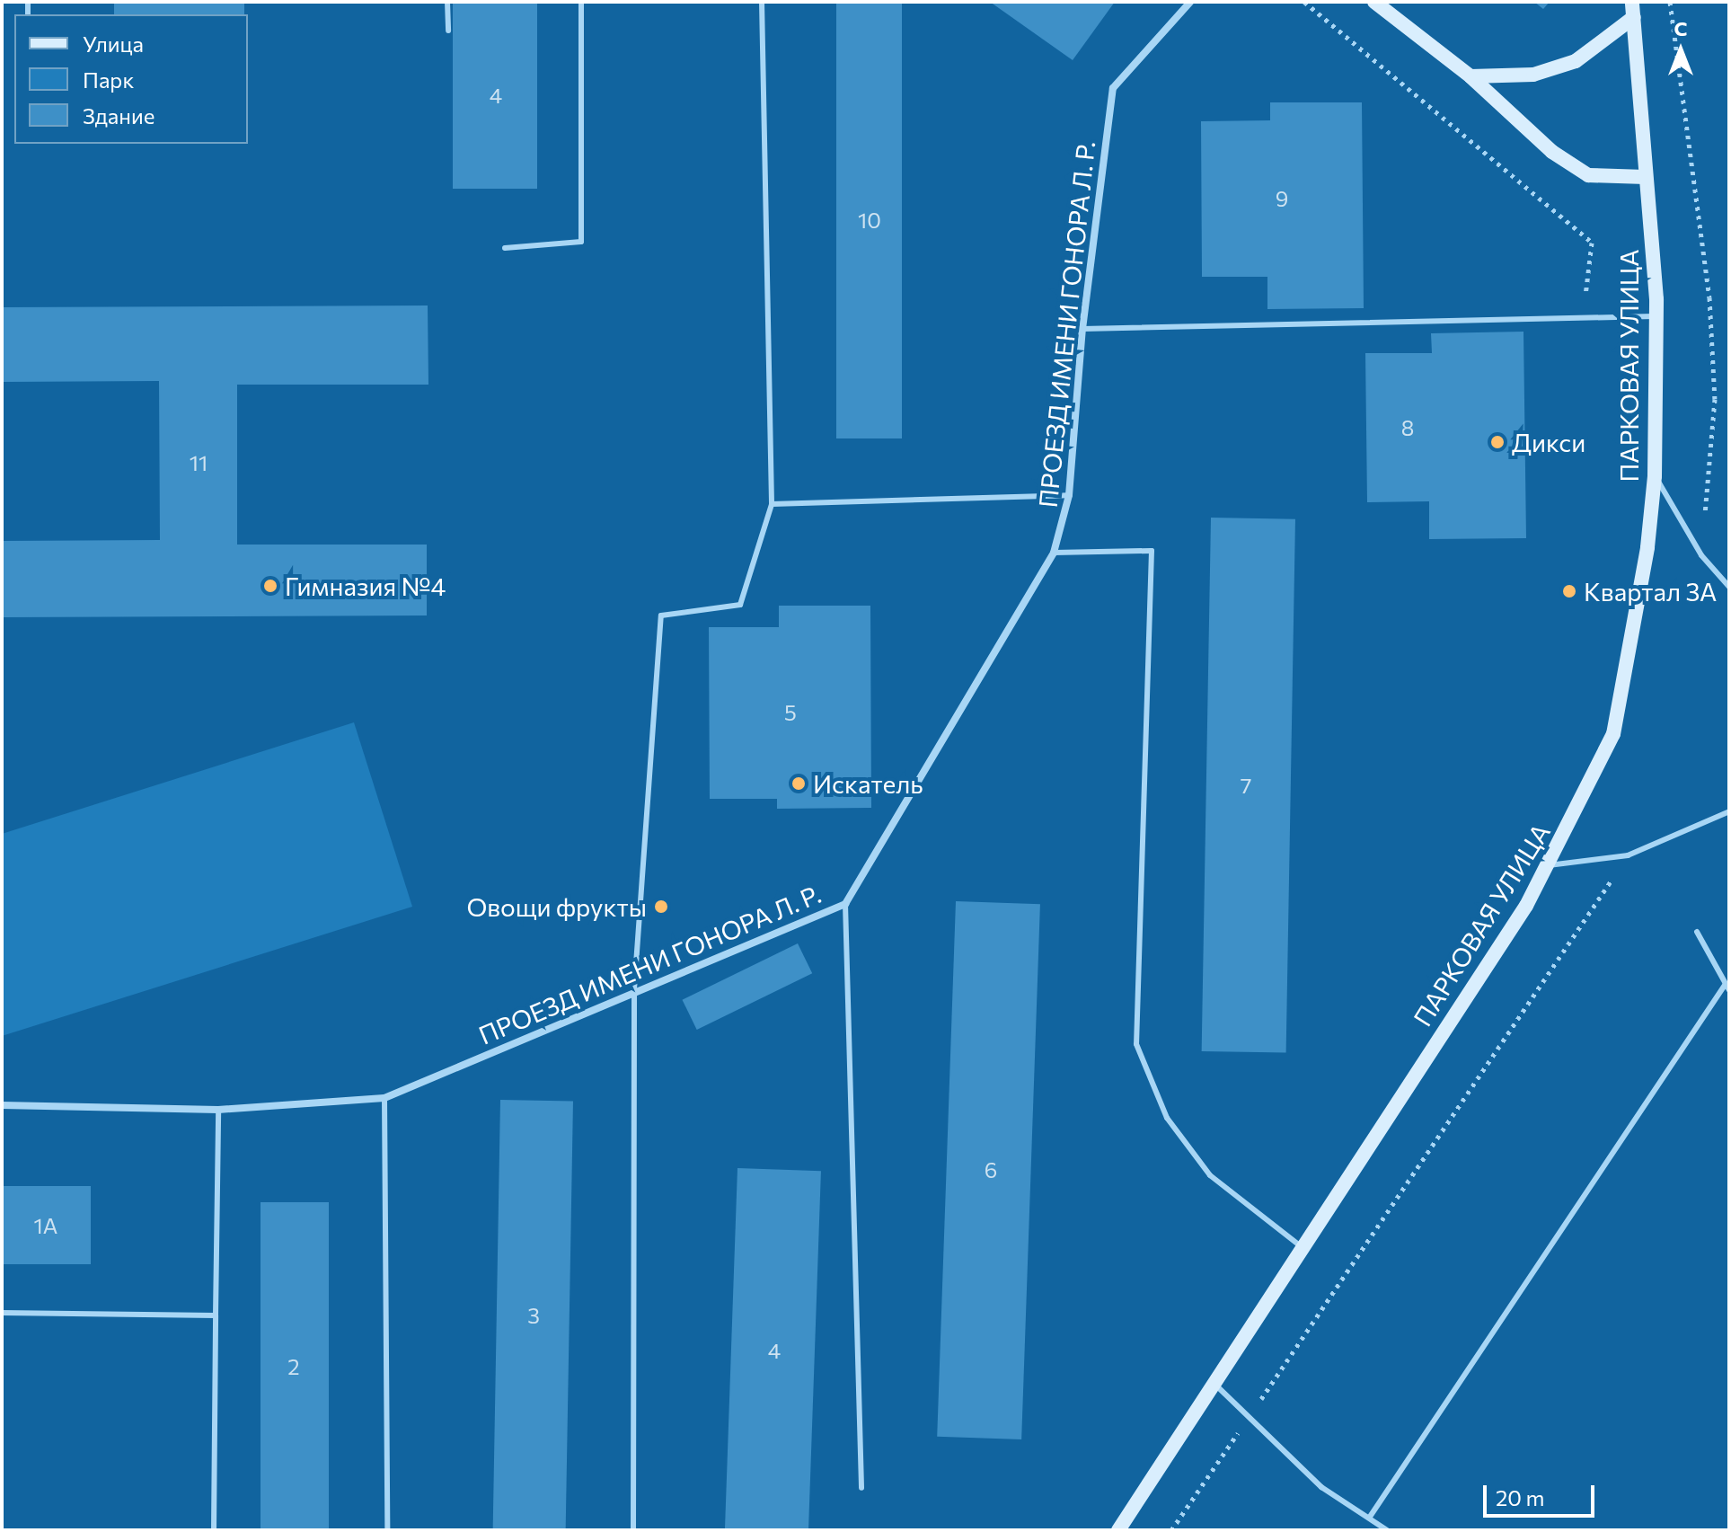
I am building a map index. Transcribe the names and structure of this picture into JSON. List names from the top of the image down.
{
  "streets": {
    "main road": ["ПАРКОВАЯ УЛИЦА"],
    "street": ["ПРОЕЗД ИМЕНИ ГОНОРА Л. Р."]
  },
  "places": [
    "Дикси",
    "Гимназия №4",
    "Квартал 3А",
    "Искатель",
    "Овощи фрукты"
  ],
  "house_numbers": [
    "4",
    "9",
    "10",
    "8",
    "11",
    "5",
    "7",
    "6",
    "1А",
    "3",
    "4",
    "2"
  ],
  "legend": ["Улица", "Парк", "Здание"],
  "scale_bar": "20 m",
  "north": "top"
}
